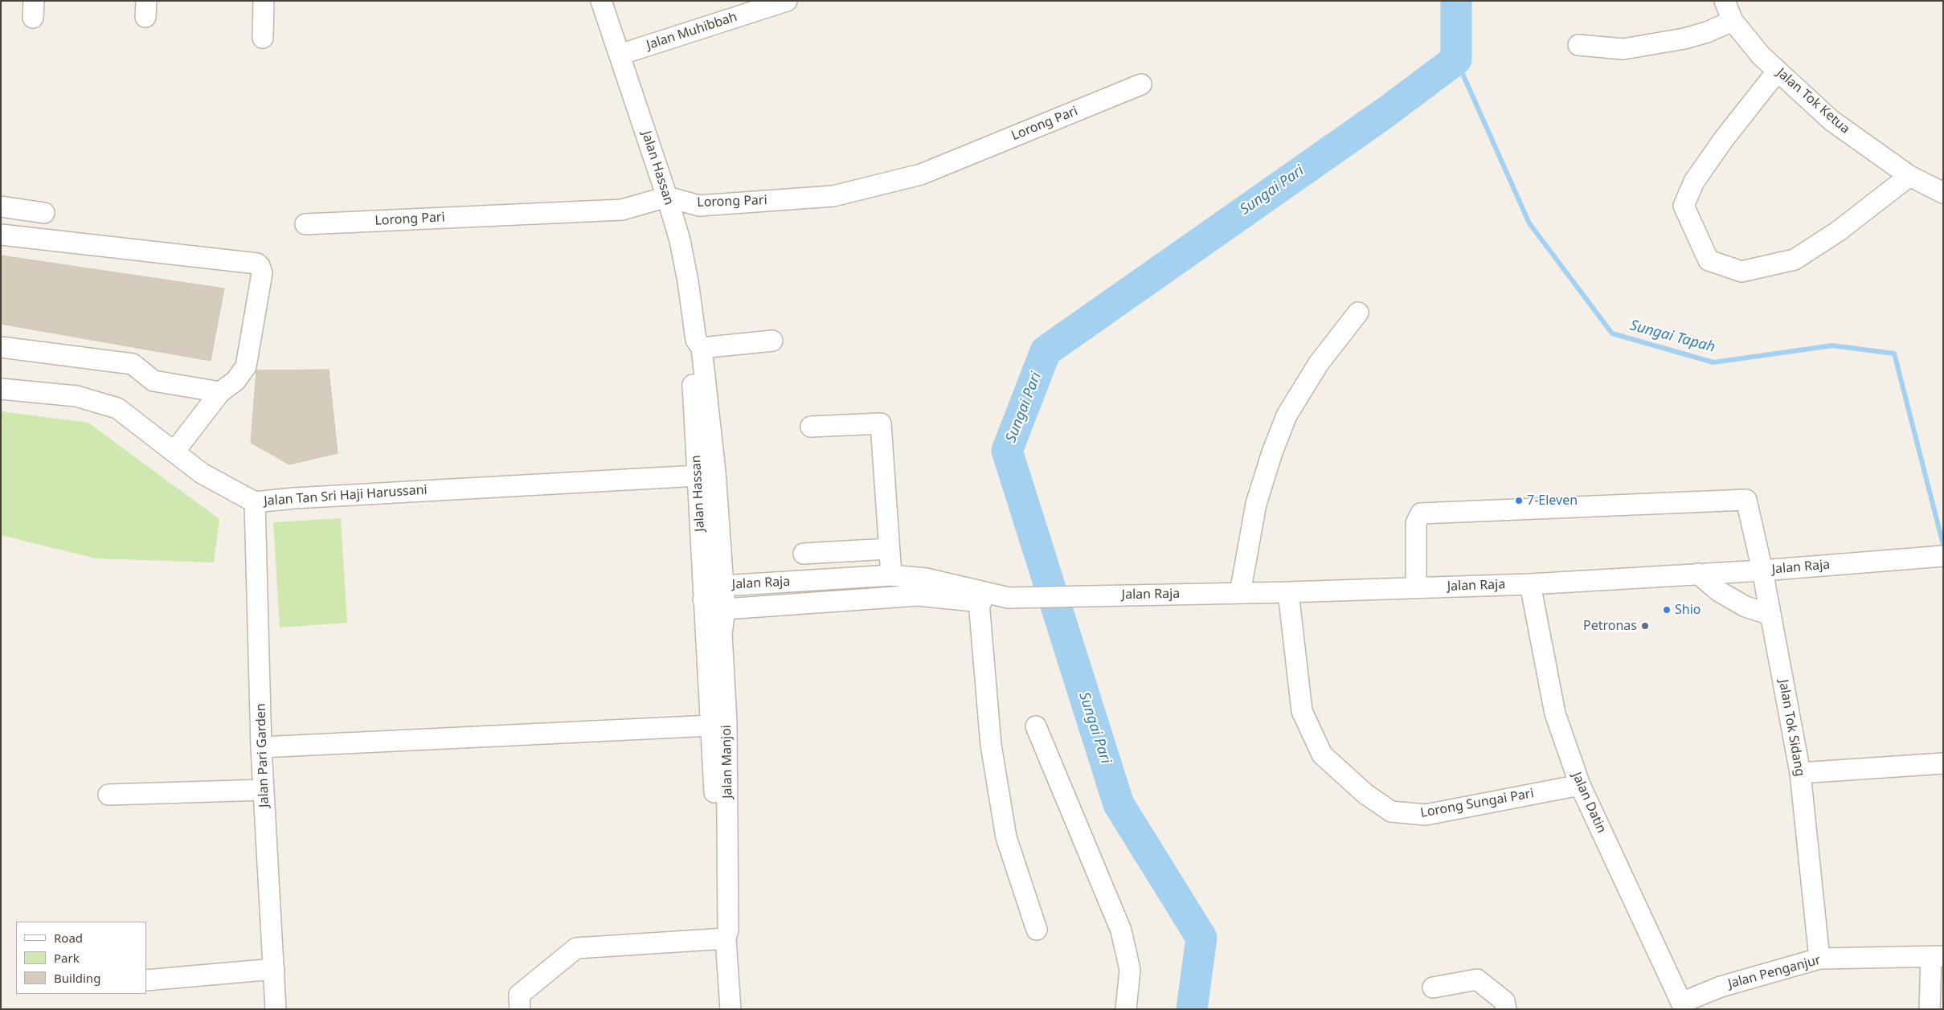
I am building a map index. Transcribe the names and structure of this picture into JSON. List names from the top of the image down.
{
  "streets": {
    "street": [
      "Jalan Muhibbah",
      "Jalan Tok Ketua",
      "Lorong Pari",
      "Jalan Hassan",
      "Jalan Tan Sri Haji Harussani",
      "Jalan Raja",
      "Jalan Tok Sidang",
      "Jalan Pari Garden",
      "Jalan Manjoi",
      "Jalan Datin",
      "Lorong Sungai Pari",
      "Jalan Penganjur"
    ]
  },
  "crossings": [
    ["Jalan Muhibbah", "Jalan Hassan"],
    ["Lorong Pari", "Jalan Hassan"],
    ["Jalan Hassan", "Jalan Tan Sri Haji Harussani"],
    ["Jalan Hassan", "Jalan Raja"],
    ["Jalan Hassan", "Jalan Manjoi"],
    ["Jalan Tan Sri Haji Harussani", "Jalan Pari Garden"],
    ["Jalan Raja", "Jalan Tok Sidang"],
    ["Jalan Raja", "Jalan Manjoi"],
    ["Jalan Raja", "Jalan Datin"],
    ["Jalan Raja", "Lorong Sungai Pari"],
    ["Jalan Tok Sidang", "Jalan Penganjur"],
    ["Jalan Datin", "Lorong Sungai Pari"],
    ["Jalan Datin", "Jalan Penganjur"]
  ],
  "water": ["Sungai Pari", "Sungai Tapah"],
  "places": ["7-Eleven", "Shio", "Petronas"],
  "legend": ["Road", "Park", "Building"]
}
